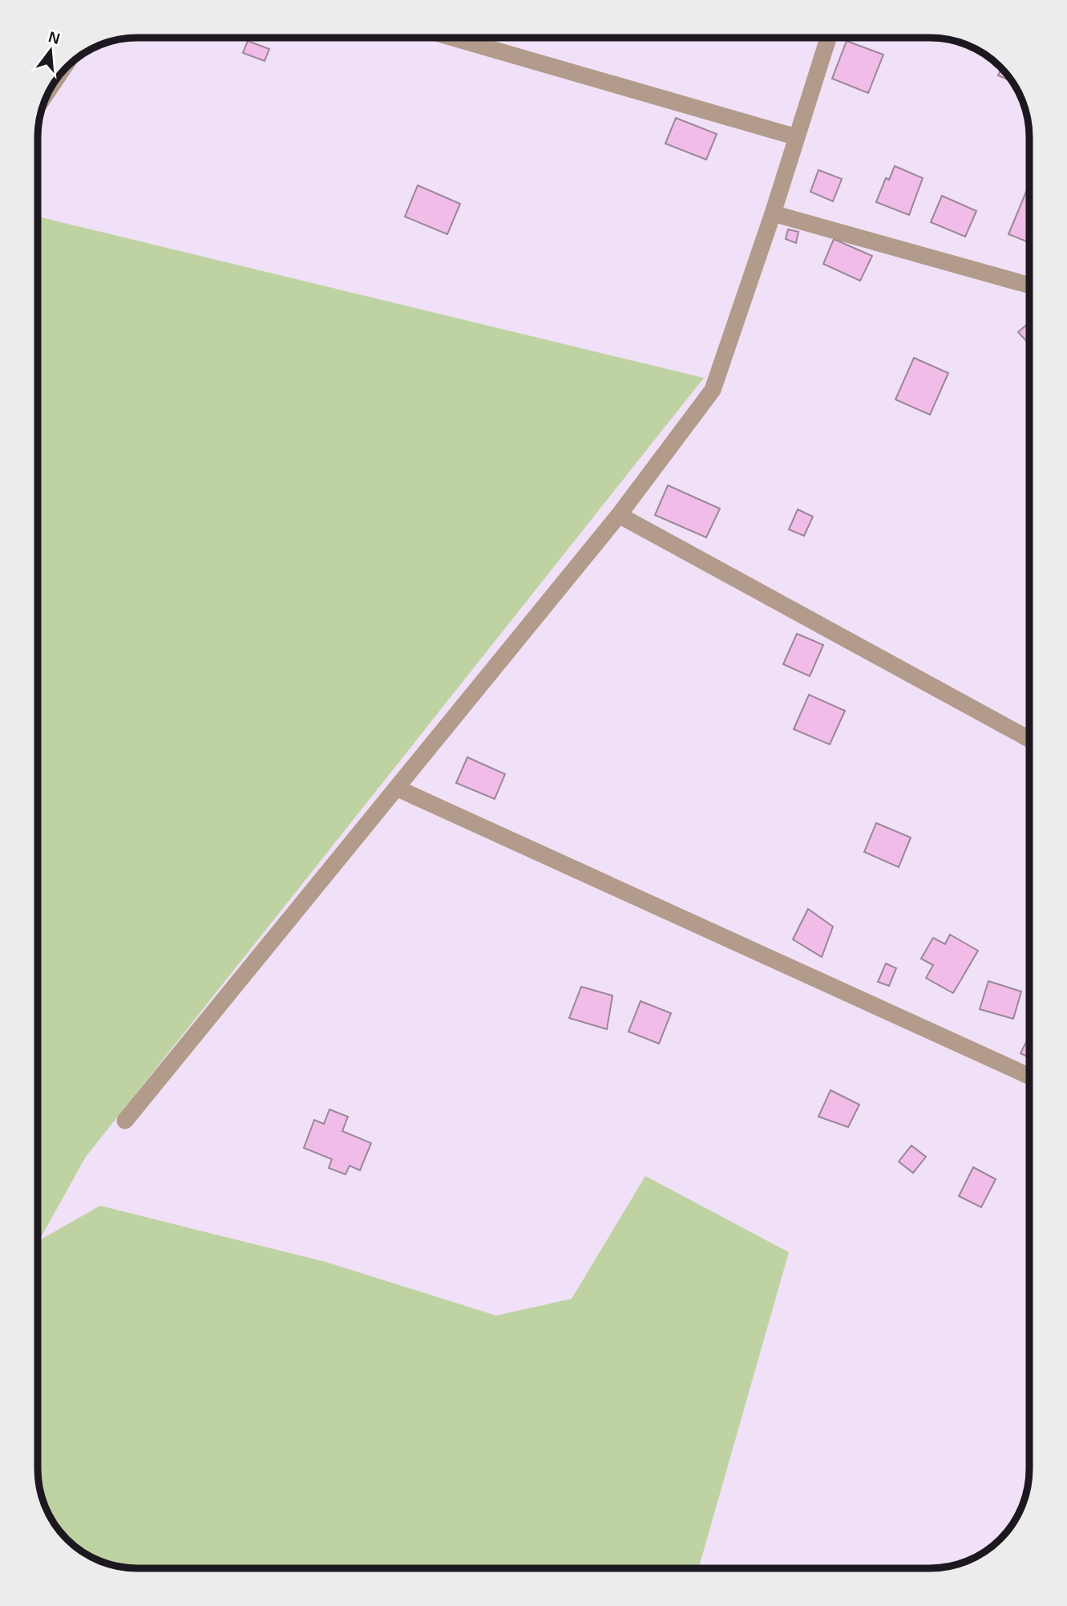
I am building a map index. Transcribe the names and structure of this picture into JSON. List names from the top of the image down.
{
  "north": "top"
}
